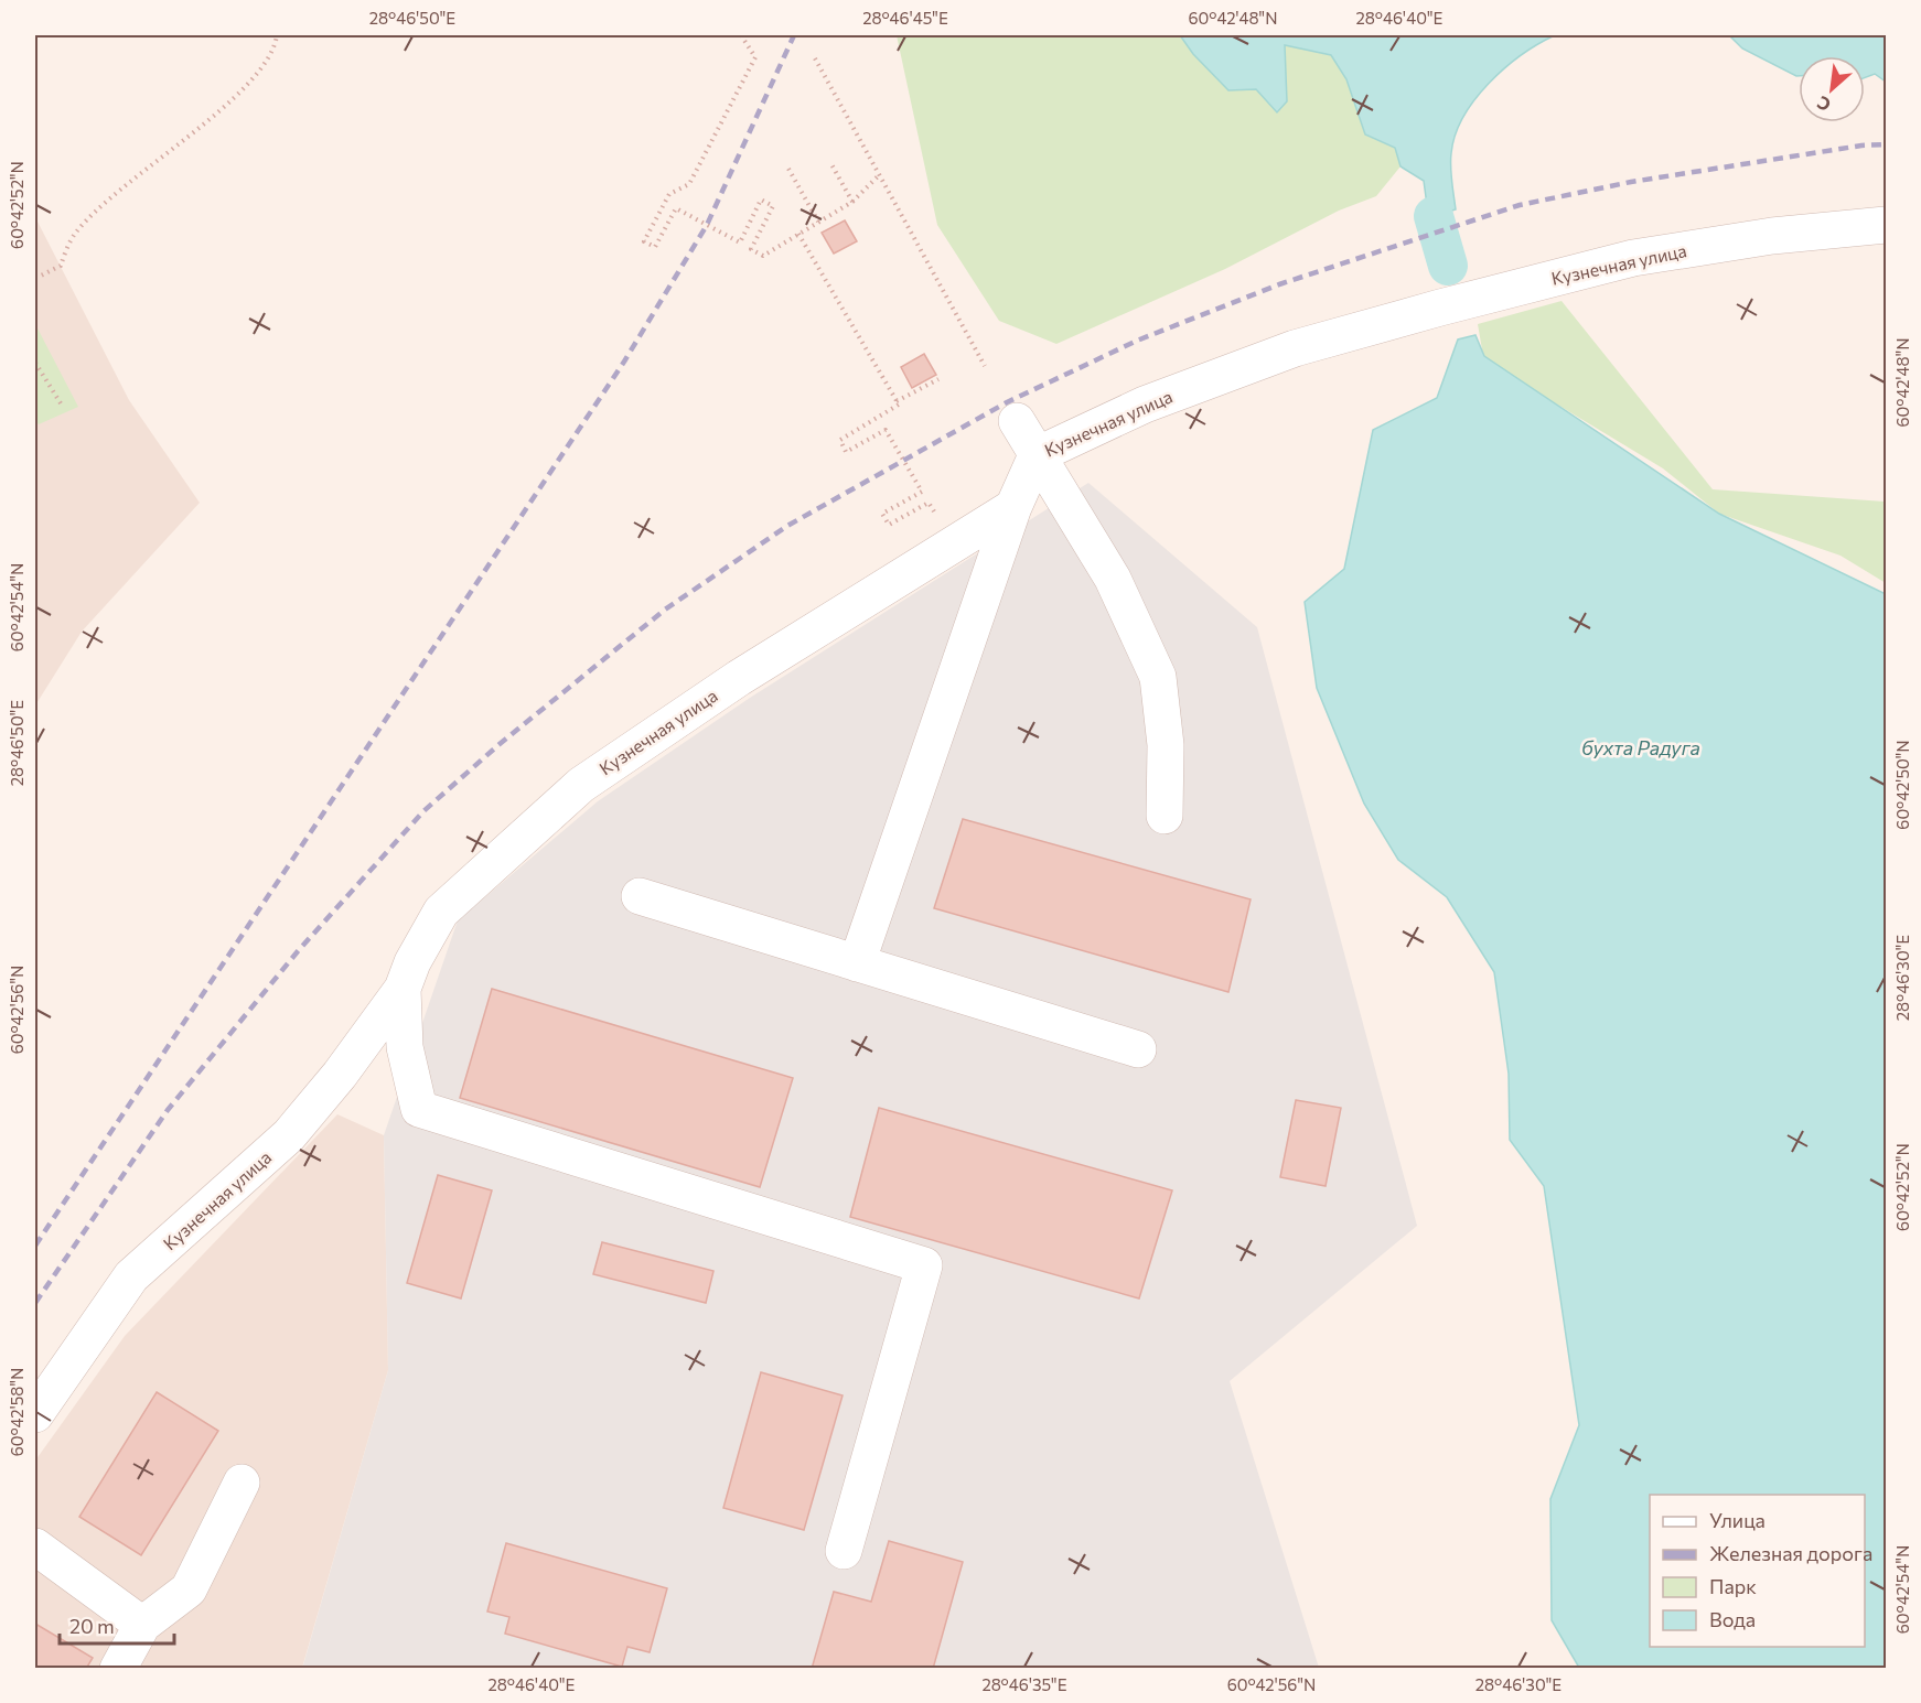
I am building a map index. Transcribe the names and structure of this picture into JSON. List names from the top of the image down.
{
  "streets": {
    "street": ["Кузнечная улица"]
  },
  "water": ["бухта Радуга"],
  "legend": [
    "Улица",
    "Железная дорога",
    "Парк",
    "Вода"
  ],
  "scale_bar": "20 m",
  "north": "bottom left",
  "coordinates": [
    "28°46'50\"E",
    "28°46'45\"E",
    "60°42'48\"N",
    "28°46'40\"E",
    "60°42'52\"N",
    "60°42'54\"N",
    "60°42'50\"N",
    "28°46'30\"E",
    "60°42'56\"N",
    "60°42'58\"N",
    "28°46'35\"E"
  ]
}
